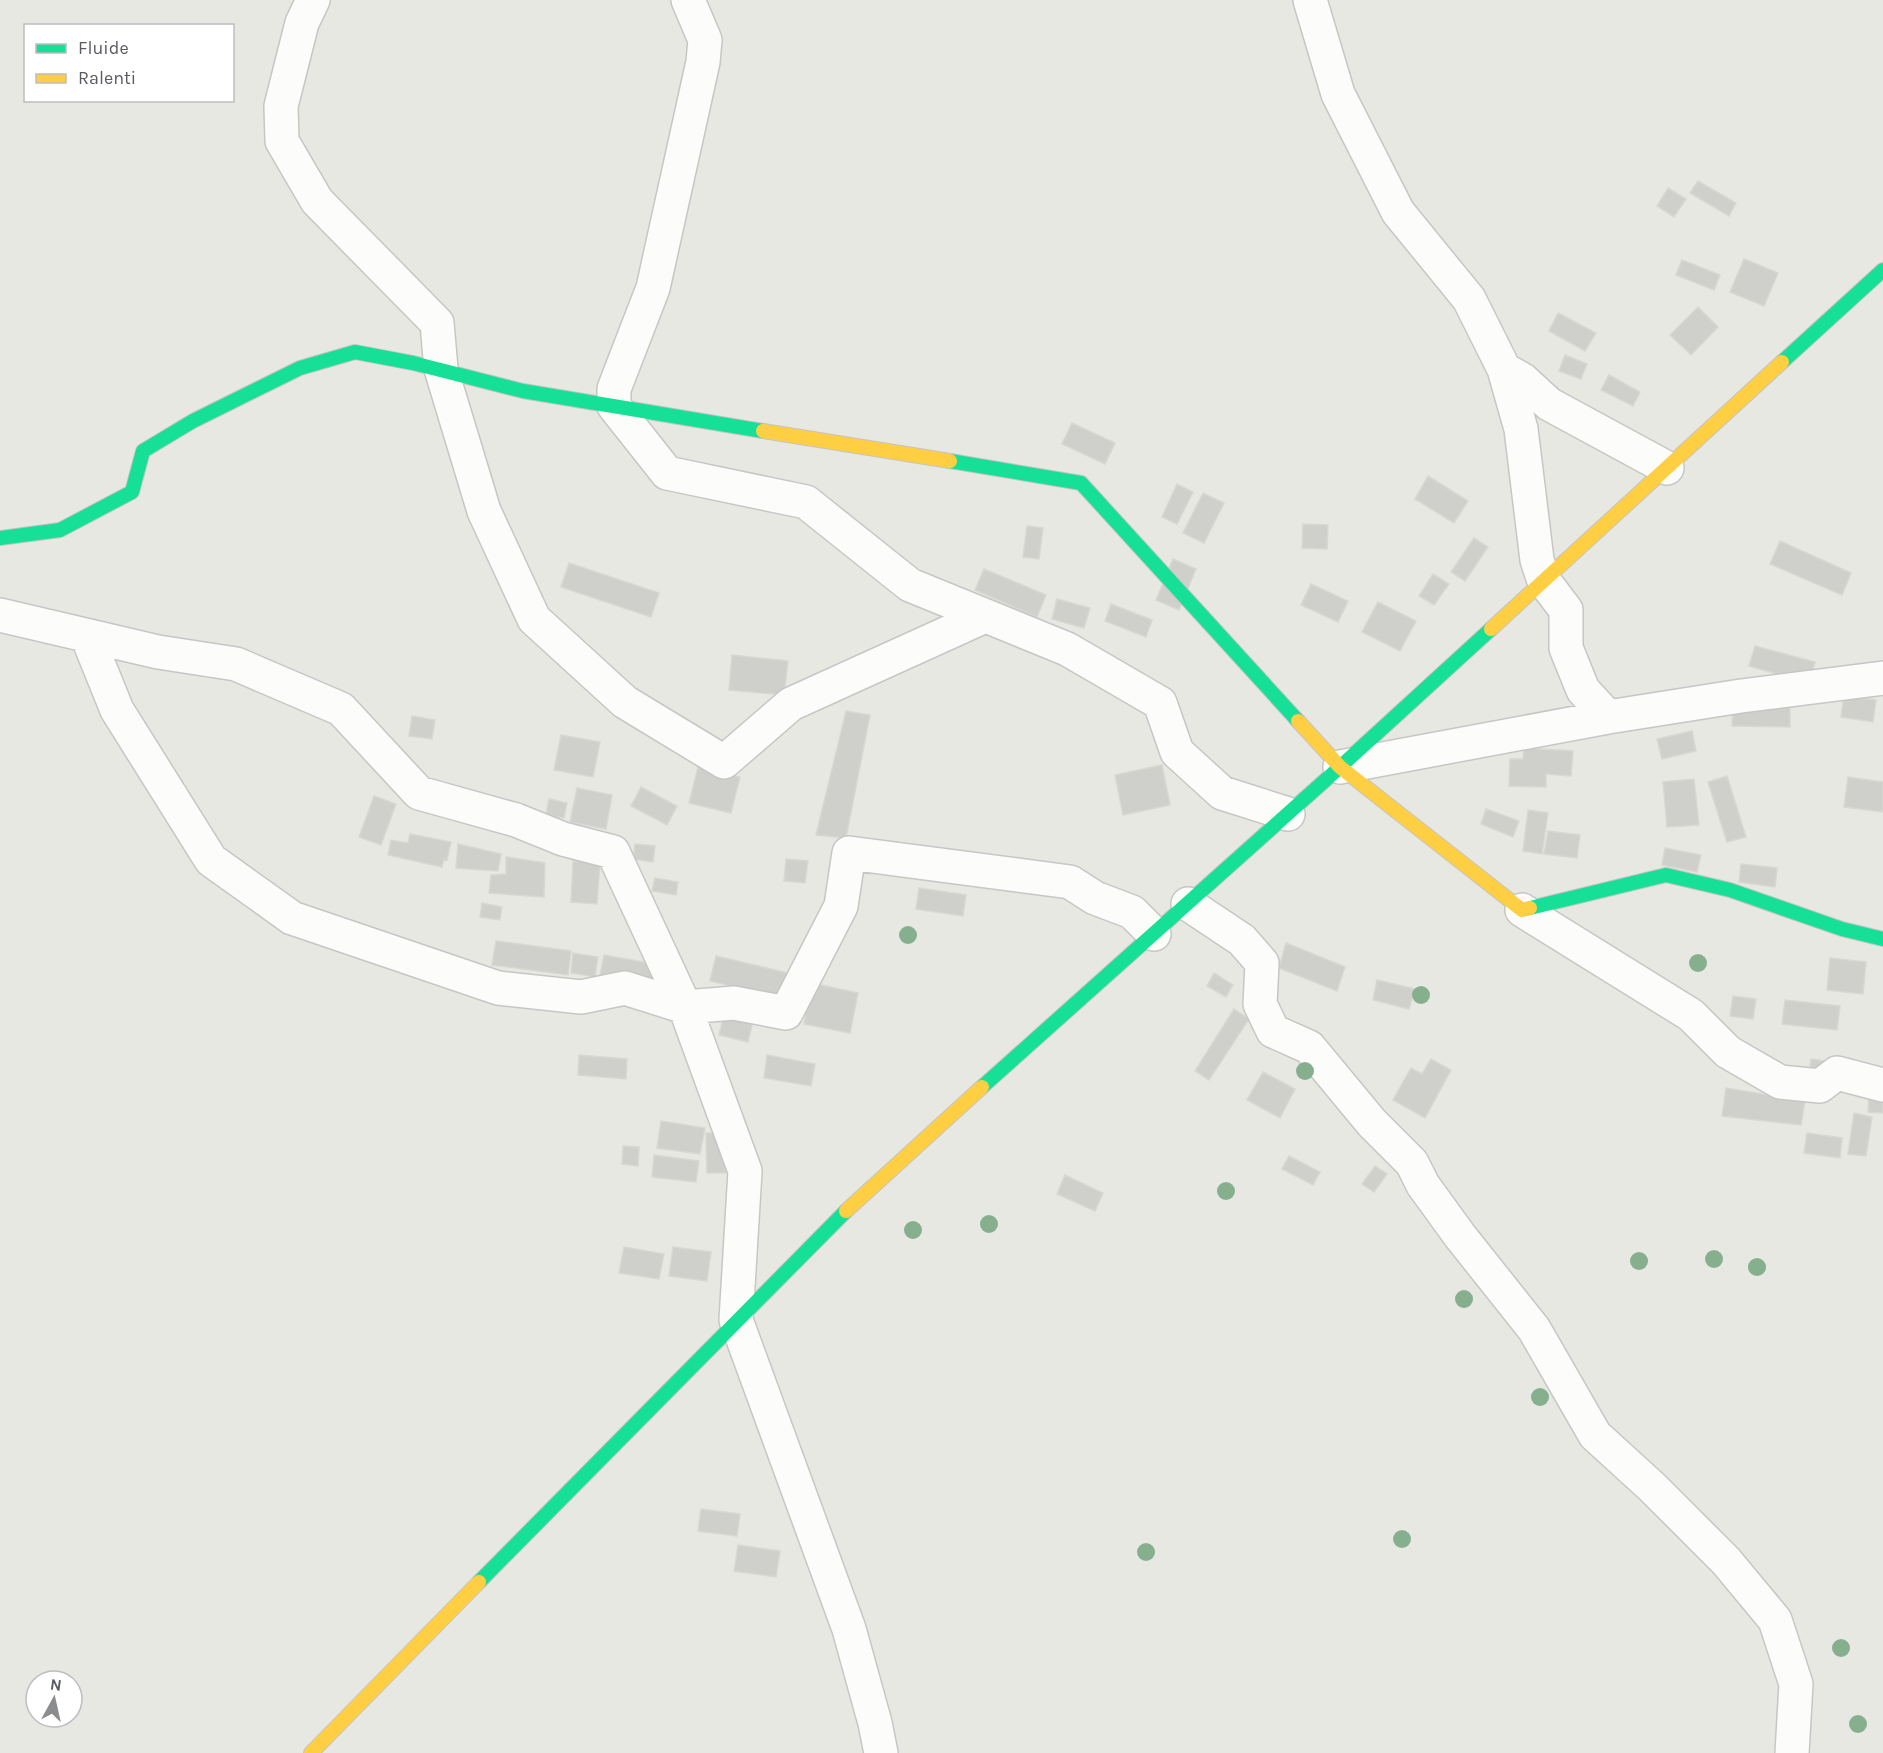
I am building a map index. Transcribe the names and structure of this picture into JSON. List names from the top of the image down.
{
  "legend": ["Fluide", "Ralenti"],
  "north": "top"
}
